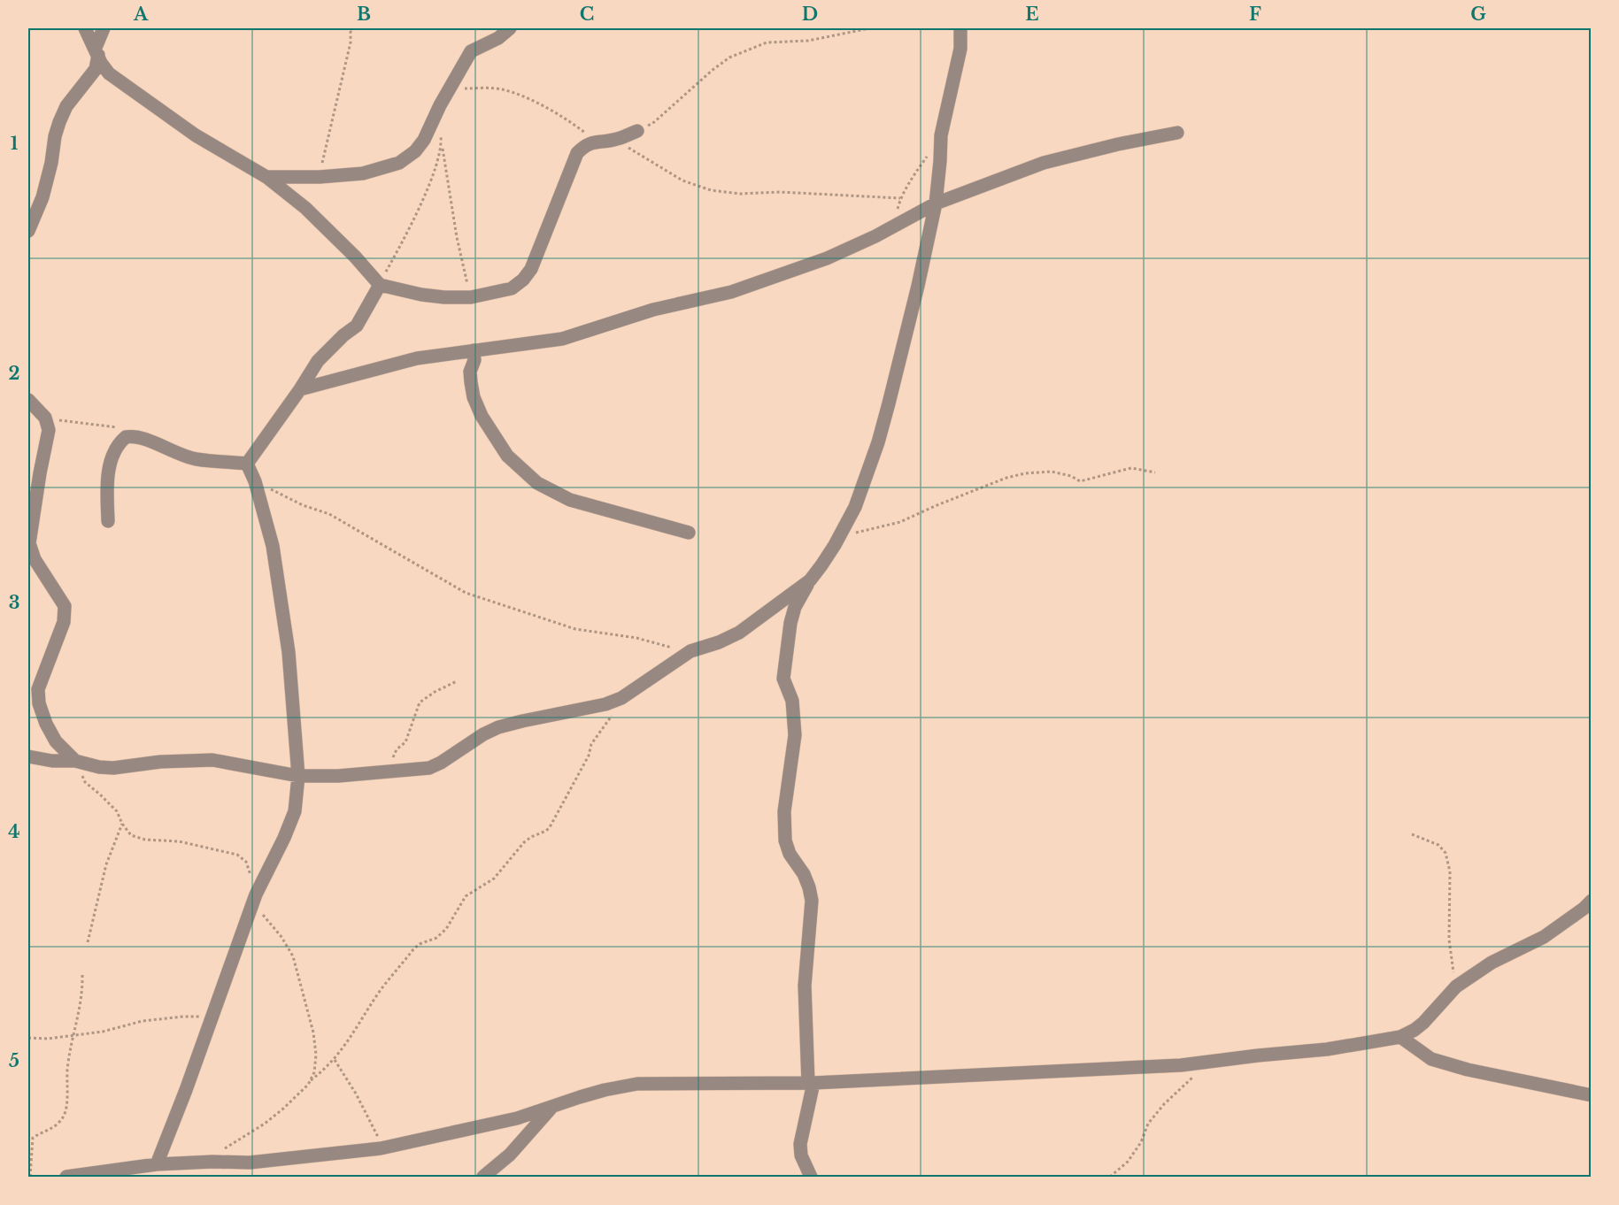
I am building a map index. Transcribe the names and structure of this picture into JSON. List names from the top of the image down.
{
  "grid": {
    "columns": [
      "A",
      "B",
      "C",
      "D",
      "E",
      "F",
      "G"
    ],
    "rows": [
      "1",
      "2",
      "3",
      "4",
      "5"
    ]
  }
}
